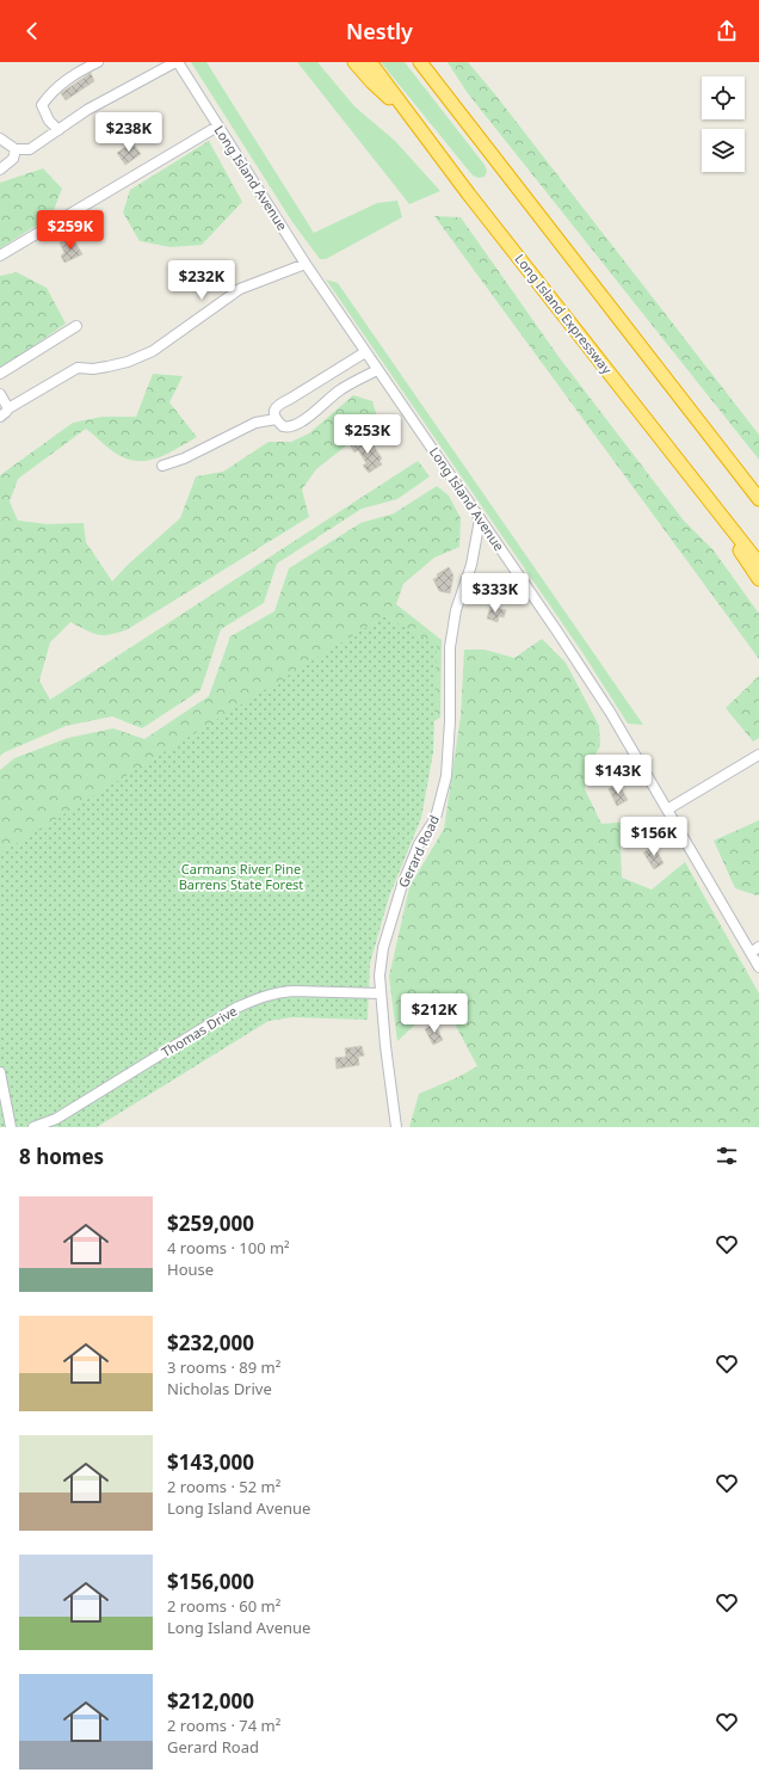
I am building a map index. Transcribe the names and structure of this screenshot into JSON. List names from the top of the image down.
{
  "streets": {
    "highway": ["Long Island Expressway"],
    "street": ["Long Island Avenue", "Gerard Road", "Thomas Drive"]
  },
  "crossings": [
    ["Long Island Avenue", "Gerard Road"],
    ["Gerard Road", "Thomas Drive"]
  ],
  "parks": ["Carmans River Pine Barrens State Forest"],
  "page": {
    "header": "Nestly",
    "price": [
      "$238K",
      "$259K",
      "$232K",
      "$253K",
      "$333K",
      "$143K",
      "$156K",
      "$212K"
    ],
    "heading": "8 homes",
    "list": [
      {
        "name": "$259,000",
        "note": "4 rooms · 100 m² · House"
      },
      {
        "name": "$232,000",
        "note": "3 rooms · 89 m² · Nicholas Drive"
      },
      {
        "name": "$143,000",
        "note": "2 rooms · 52 m² · Long Island Avenue"
      },
      {
        "name": "$156,000",
        "note": "2 rooms · 60 m² · Long Island Avenue"
      },
      {
        "name": "$212,000",
        "note": "2 rooms · 74 m² · Gerard Road"
      }
    ]
  }
}
